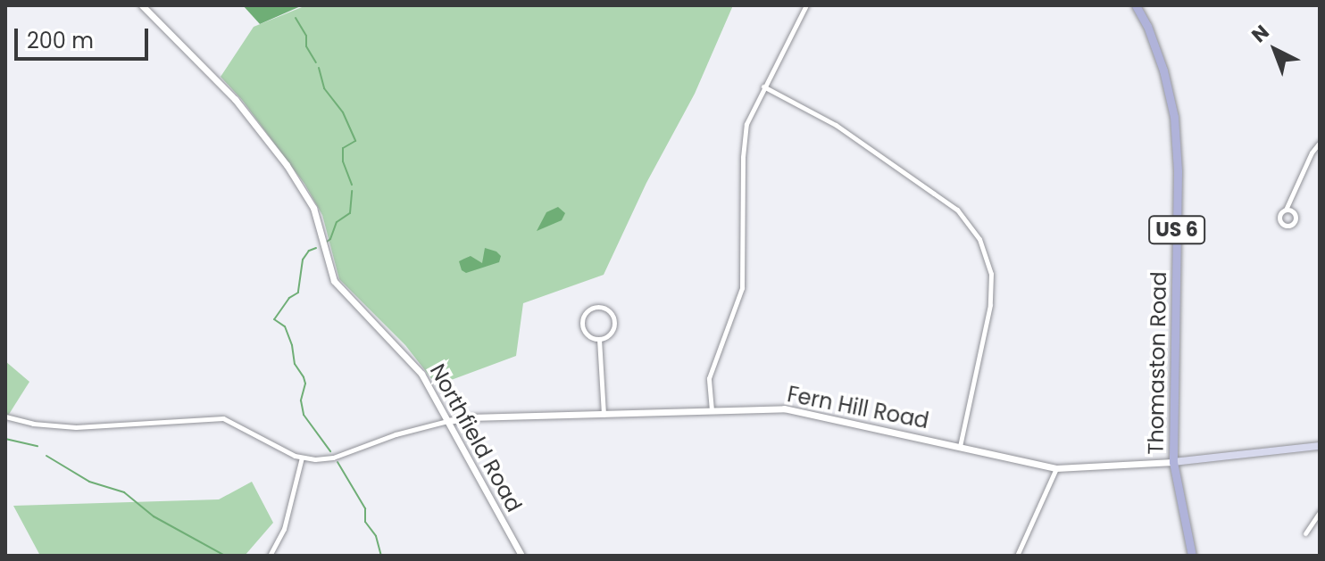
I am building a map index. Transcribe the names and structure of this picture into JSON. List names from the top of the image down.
{
  "streets": {
    "main road": ["US 6", "Thomaston Road"],
    "street": ["Fern Hill Road", "Northfield Road"]
  },
  "crossings": [
    ["Thomaston Road", "Fern Hill Road"],
    ["Fern Hill Road", "Northfield Road"]
  ],
  "scale_bar": "200 m",
  "north": "top left"
}
